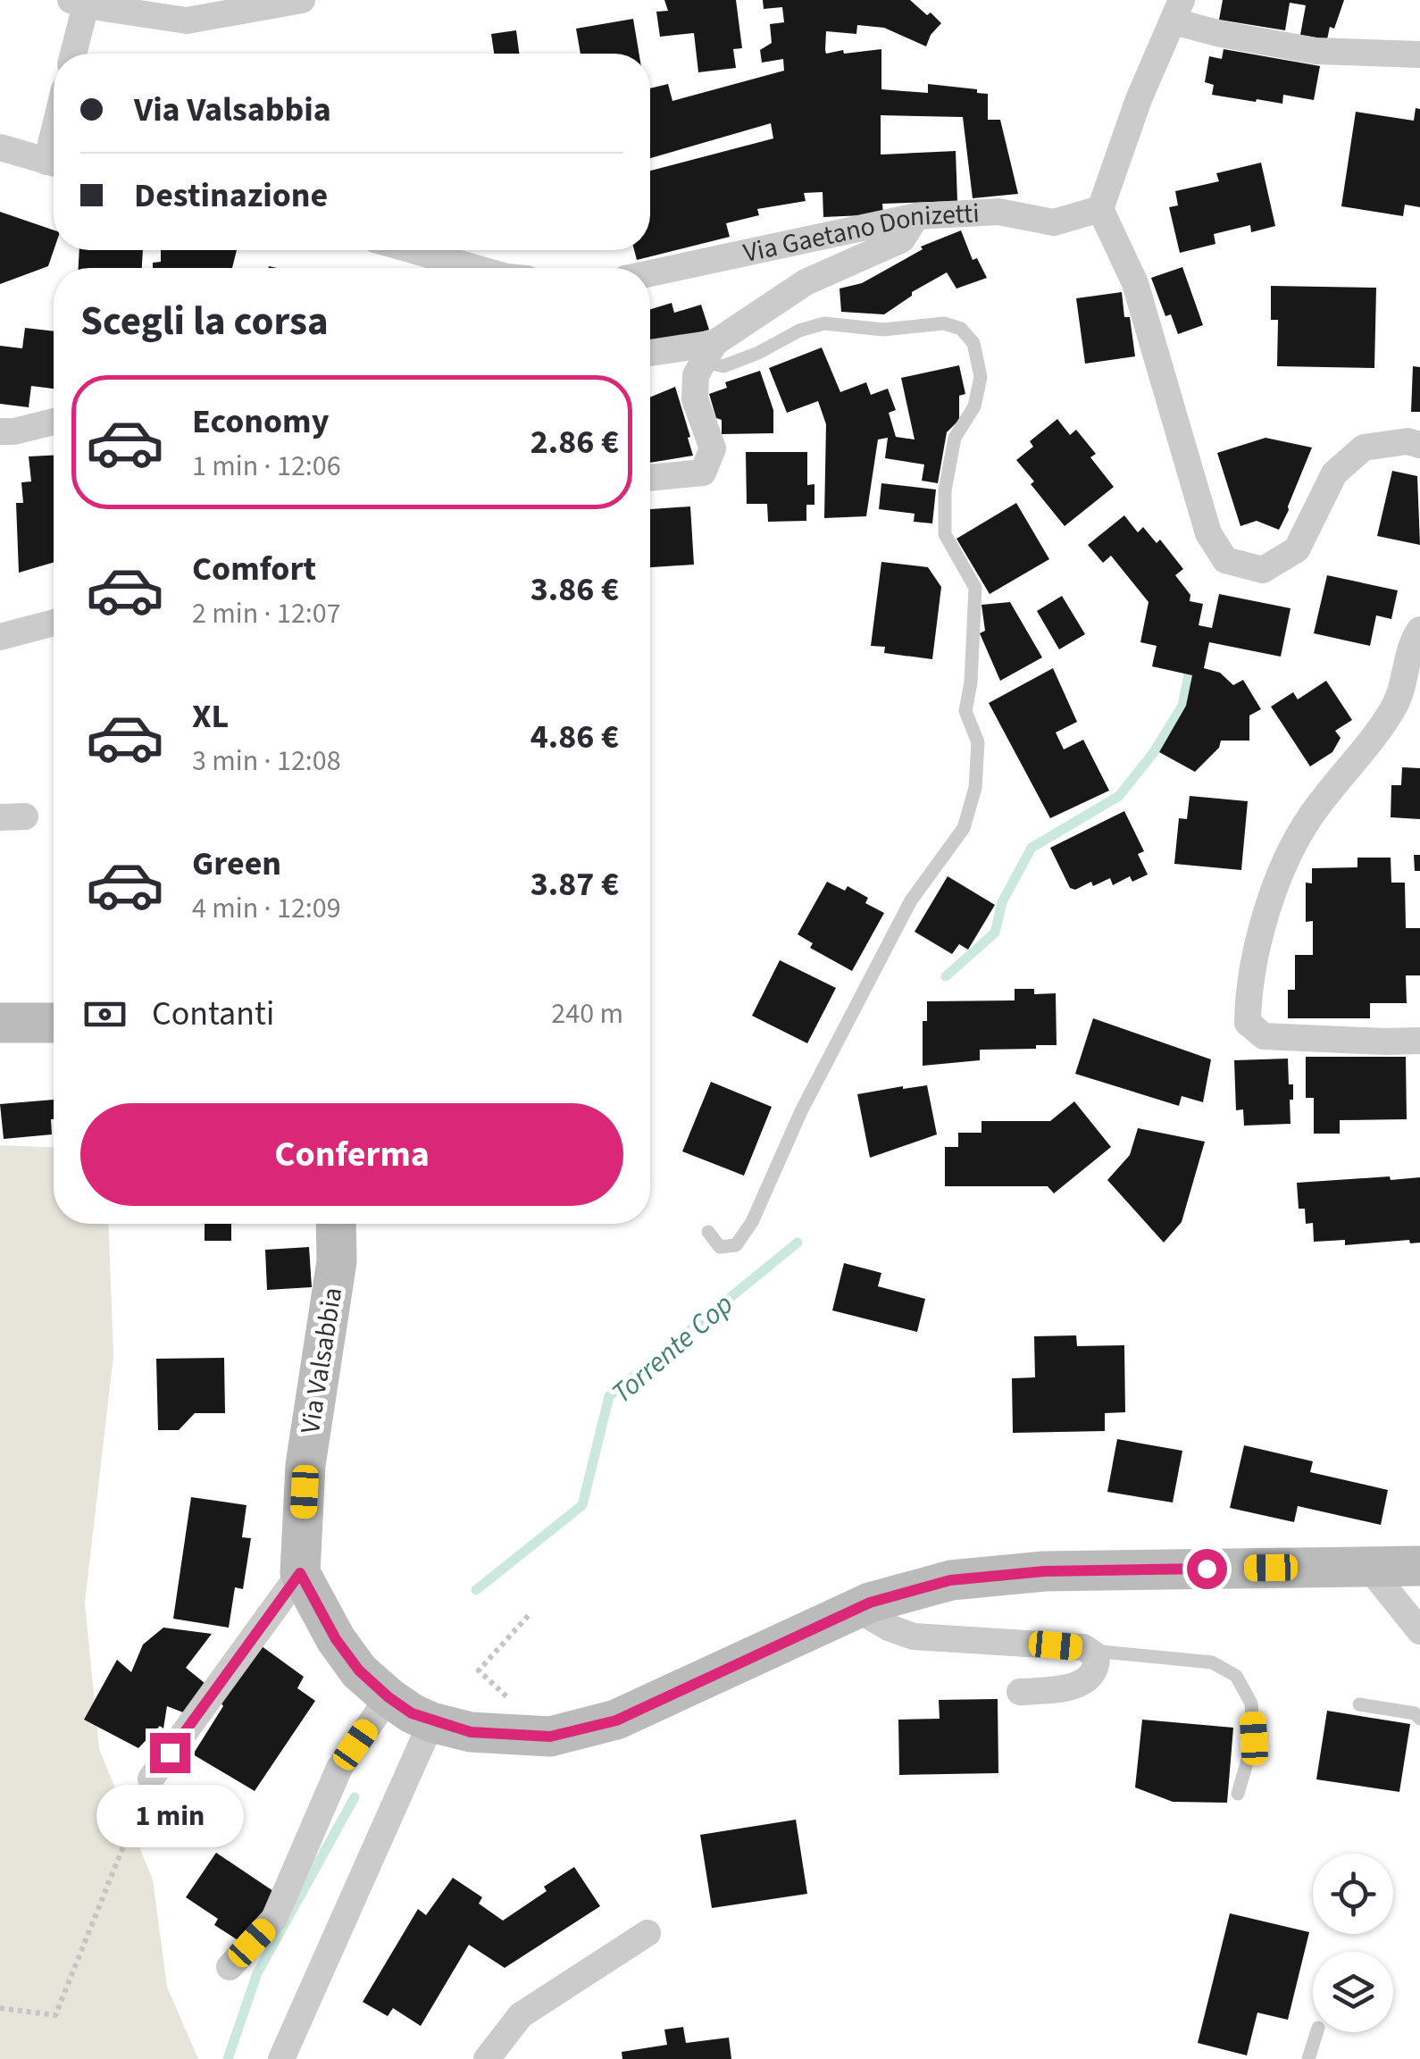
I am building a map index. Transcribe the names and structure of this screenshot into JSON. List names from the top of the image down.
{
  "streets": {
    "main road": ["Via Valsabbia"],
    "street": ["Via Gaetano Donizetti"]
  },
  "water": ["Torrente Cop"],
  "page": {
    "banner": ["Via Valsabbia", "Destinazione"],
    "heading": "Scegli la corsa",
    "list": [
      {
        "name": "Economy",
        "note": "1 min · 12:06",
        "value": "2.86 €"
      },
      {
        "name": "Comfort",
        "note": "2 min · 12:07",
        "value": "3.86 €"
      },
      {
        "name": "XL",
        "note": "3 min · 12:08",
        "value": "4.86 €"
      },
      {
        "name": "Green",
        "note": "4 min · 12:09",
        "value": "3.87 €"
      }
    ],
    "pay": ["Contanti", "240 m"],
    "buttons": "Conferma",
    "bubble": "1 min"
  }
}
